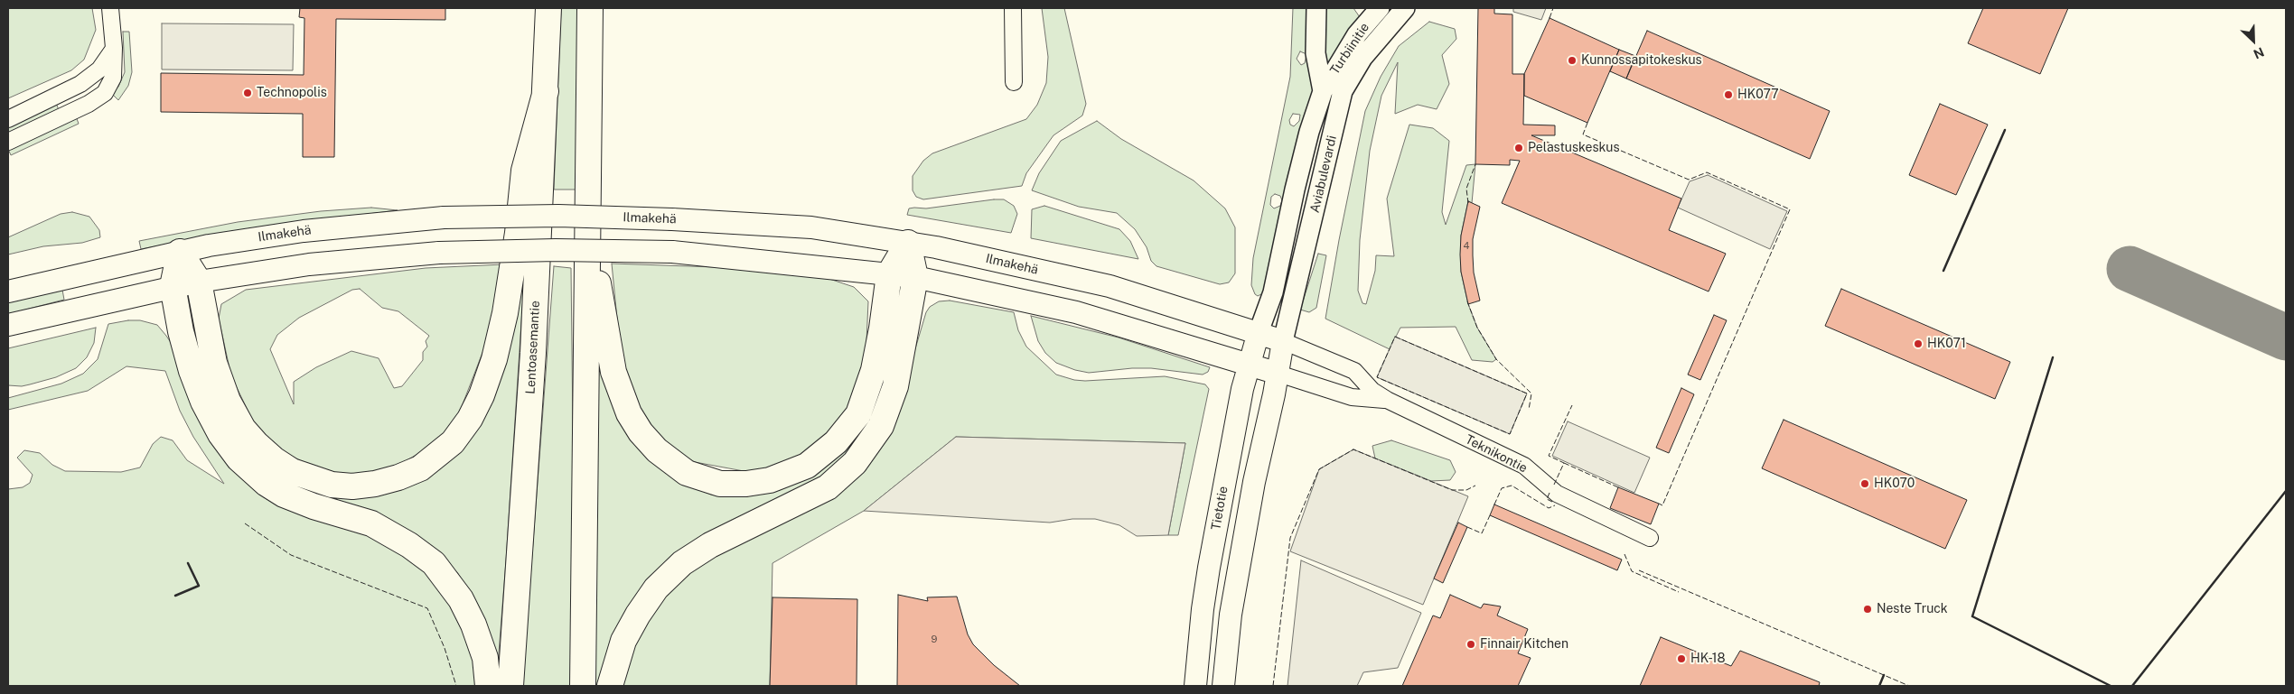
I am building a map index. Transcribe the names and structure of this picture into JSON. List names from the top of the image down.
{
  "streets": {
    "highway": ["Lentoasemantie"],
    "main road": ["Ilmakehä", "Tietotie"],
    "street": ["Turbiinitie", "Aviabulevardi", "Teknikontie"]
  },
  "crossings": [
    ["Turbiinitie", "Aviabulevardi"],
    ["Aviabulevardi", "Ilmakehä"],
    ["Aviabulevardi", "Teknikontie"],
    ["Aviabulevardi", "Tietotie"],
    ["Ilmakehä", "Teknikontie"],
    ["Ilmakehä", "Tietotie"]
  ],
  "places": [
    "Kunnossapitokeskus",
    "Technopolis",
    "HK077",
    "Pelastuskeskus",
    "HK071",
    "HK070",
    "Neste Truck",
    "Finnair Kitchen",
    "HK-18"
  ],
  "house_numbers": ["4", "9"],
  "north": "bottom right"
}
